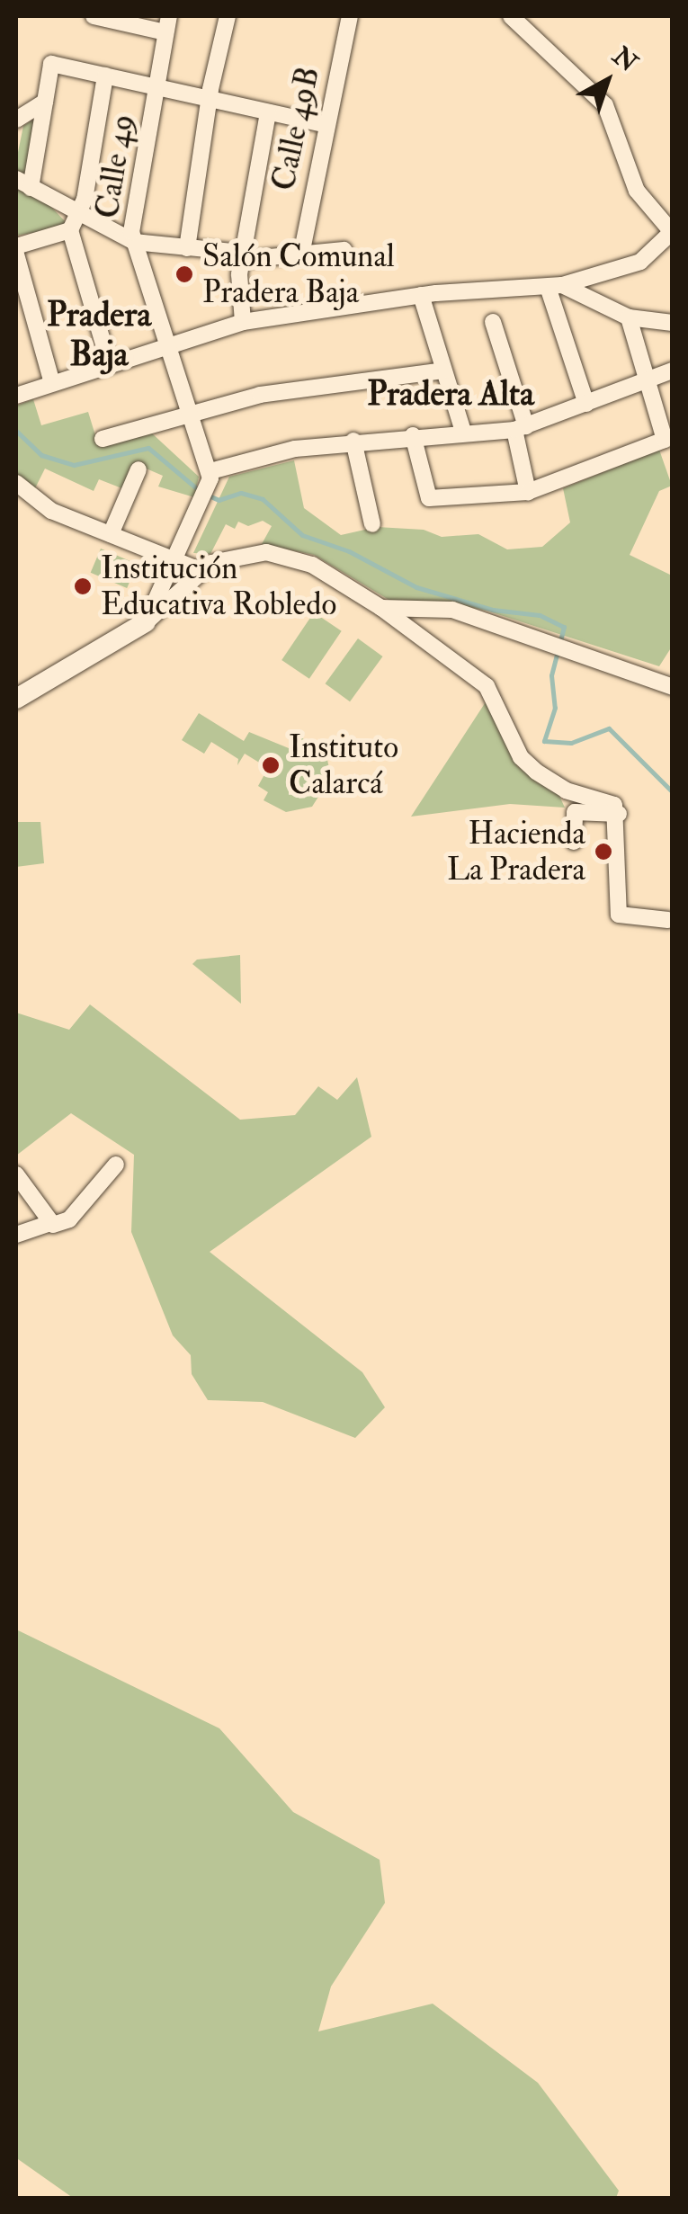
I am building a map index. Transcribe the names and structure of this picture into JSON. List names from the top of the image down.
{
  "streets": {
    "street": ["Calle 49B", "Calle 49"]
  },
  "districts": ["Pradera Baja", "Pradera Alta"],
  "places": [
    "Salón Comunal Pradera Baja",
    "Institución Educativa Robledo",
    "Instituto Calarcá",
    "Hacienda La Pradera"
  ],
  "north": "top right"
}
